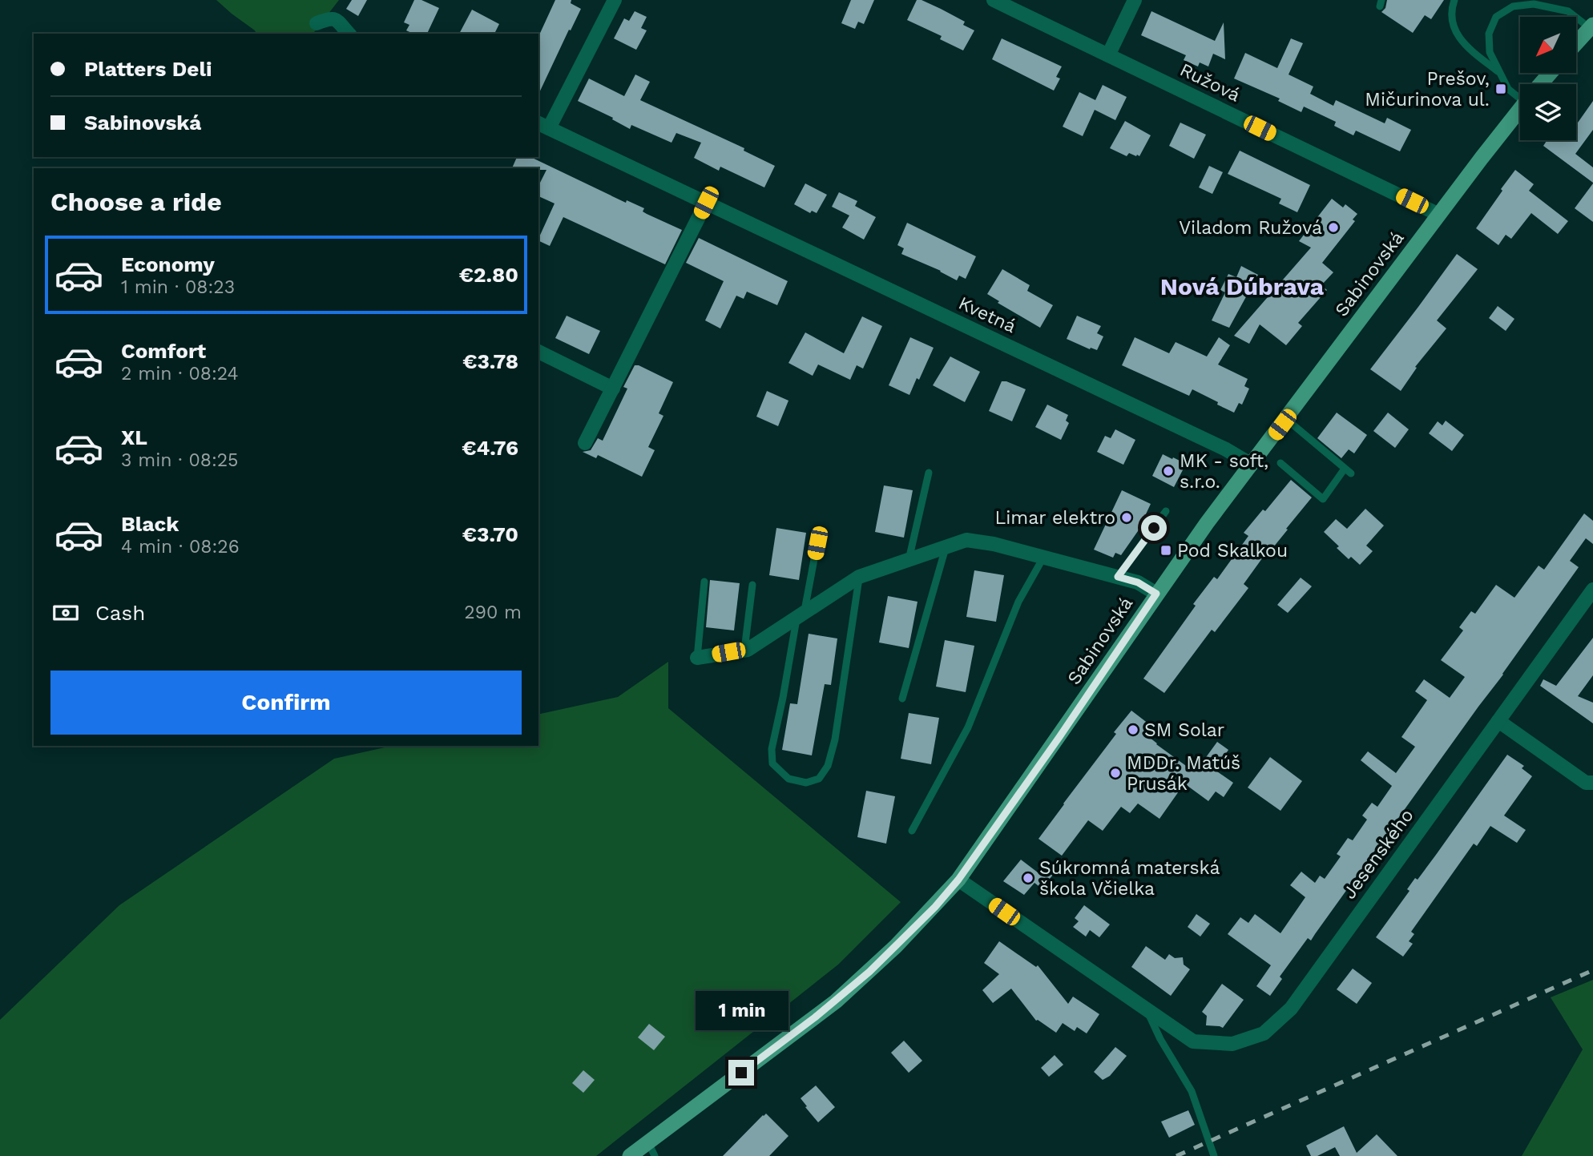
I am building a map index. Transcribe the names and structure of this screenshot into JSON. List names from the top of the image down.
{
  "streets": {
    "main road": ["Sabinovská"],
    "street": ["Ružová", "Kvetná", "Jesenského"]
  },
  "crossings": [
    ["Ružová", "Sabinovská"],
    ["Sabinovská", "Kvetná"],
    ["Sabinovská", "Jesenského"]
  ],
  "districts": ["Nová Dúbrava"],
  "places": {
    "transit": ["Prešov, Mičurinova ul.", "Pod Skalkou"],
    "other": [
      "Viladom Ružová",
      "MK - soft, s.r.o.",
      "Limar elektro",
      "SM Solar",
      "MDDr. Matúš Prusák",
      "Súkromná materská škola Včielka"
    ]
  },
  "north": "bottom left",
  "page": {
    "banner": ["Platters Deli", "Sabinovská"],
    "heading": "Choose a ride",
    "list": [
      {
        "name": "Economy",
        "note": "1 min · 08:23",
        "value": "€2.80"
      },
      {
        "name": "Comfort",
        "note": "2 min · 08:24",
        "value": "€3.78"
      },
      {
        "name": "XL",
        "note": "3 min · 08:25",
        "value": "€4.76"
      },
      {
        "name": "Black",
        "note": "4 min · 08:26",
        "value": "€3.70"
      }
    ],
    "pay": ["Cash", "290 m"],
    "buttons": "Confirm",
    "bubble": "1 min"
  }
}
